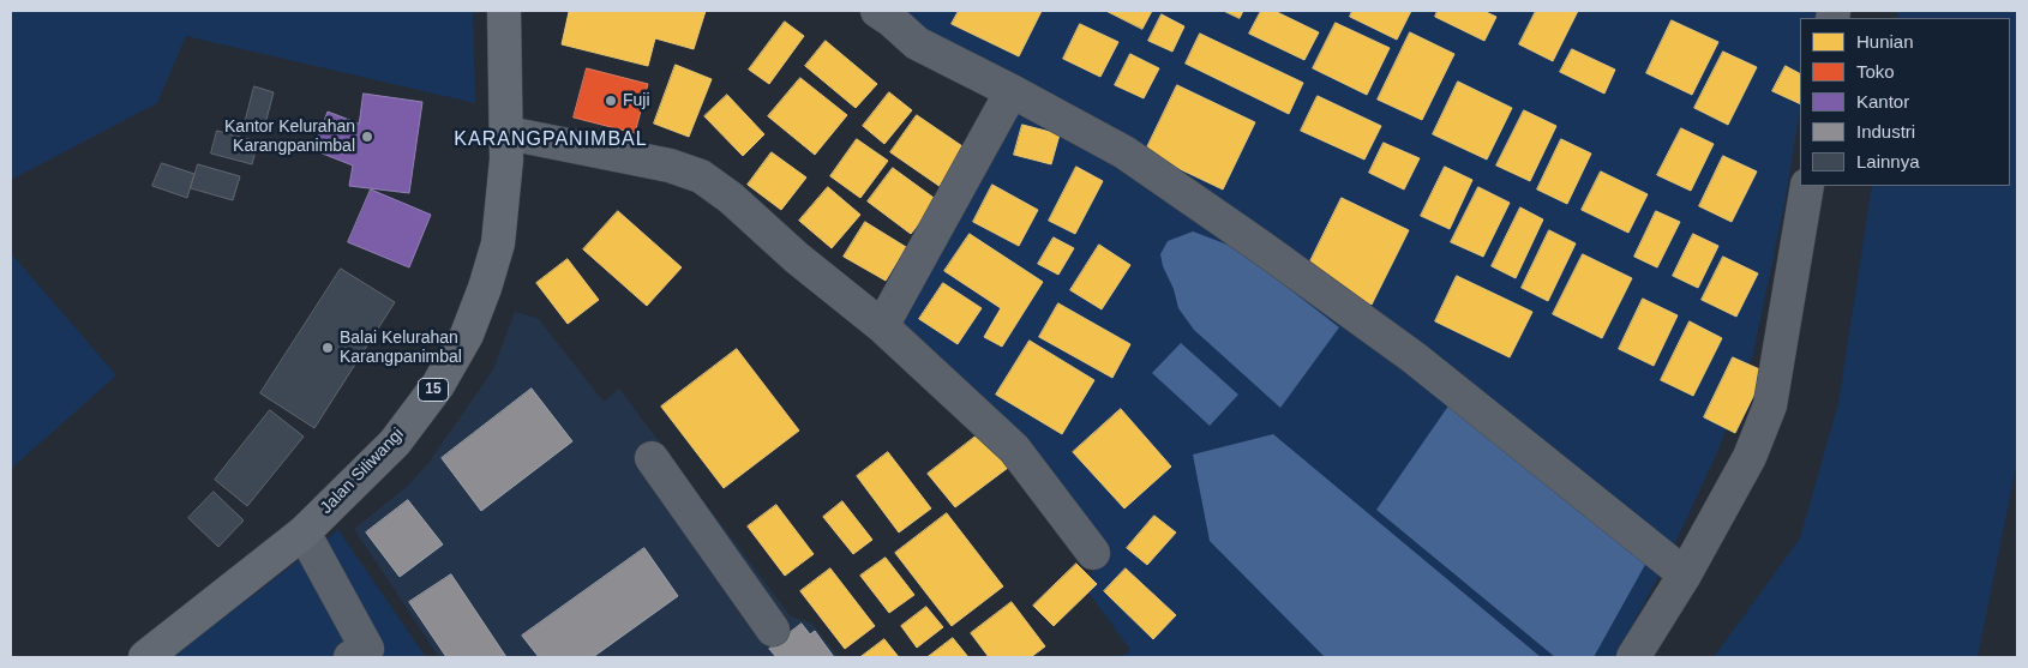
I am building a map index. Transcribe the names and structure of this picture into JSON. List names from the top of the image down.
{
  "streets": {
    "highway": ["15", "Jalan Siliwangi"]
  },
  "districts": ["KARANGPANIMBAL"],
  "places": ["Fuji", "Kantor Kelurahan Karangpanimbal", "Balai Kelurahan Karangpanimbal"],
  "legend": [
    "Hunian",
    "Toko",
    "Kantor",
    "Industri",
    "Lainnya"
  ]
}
